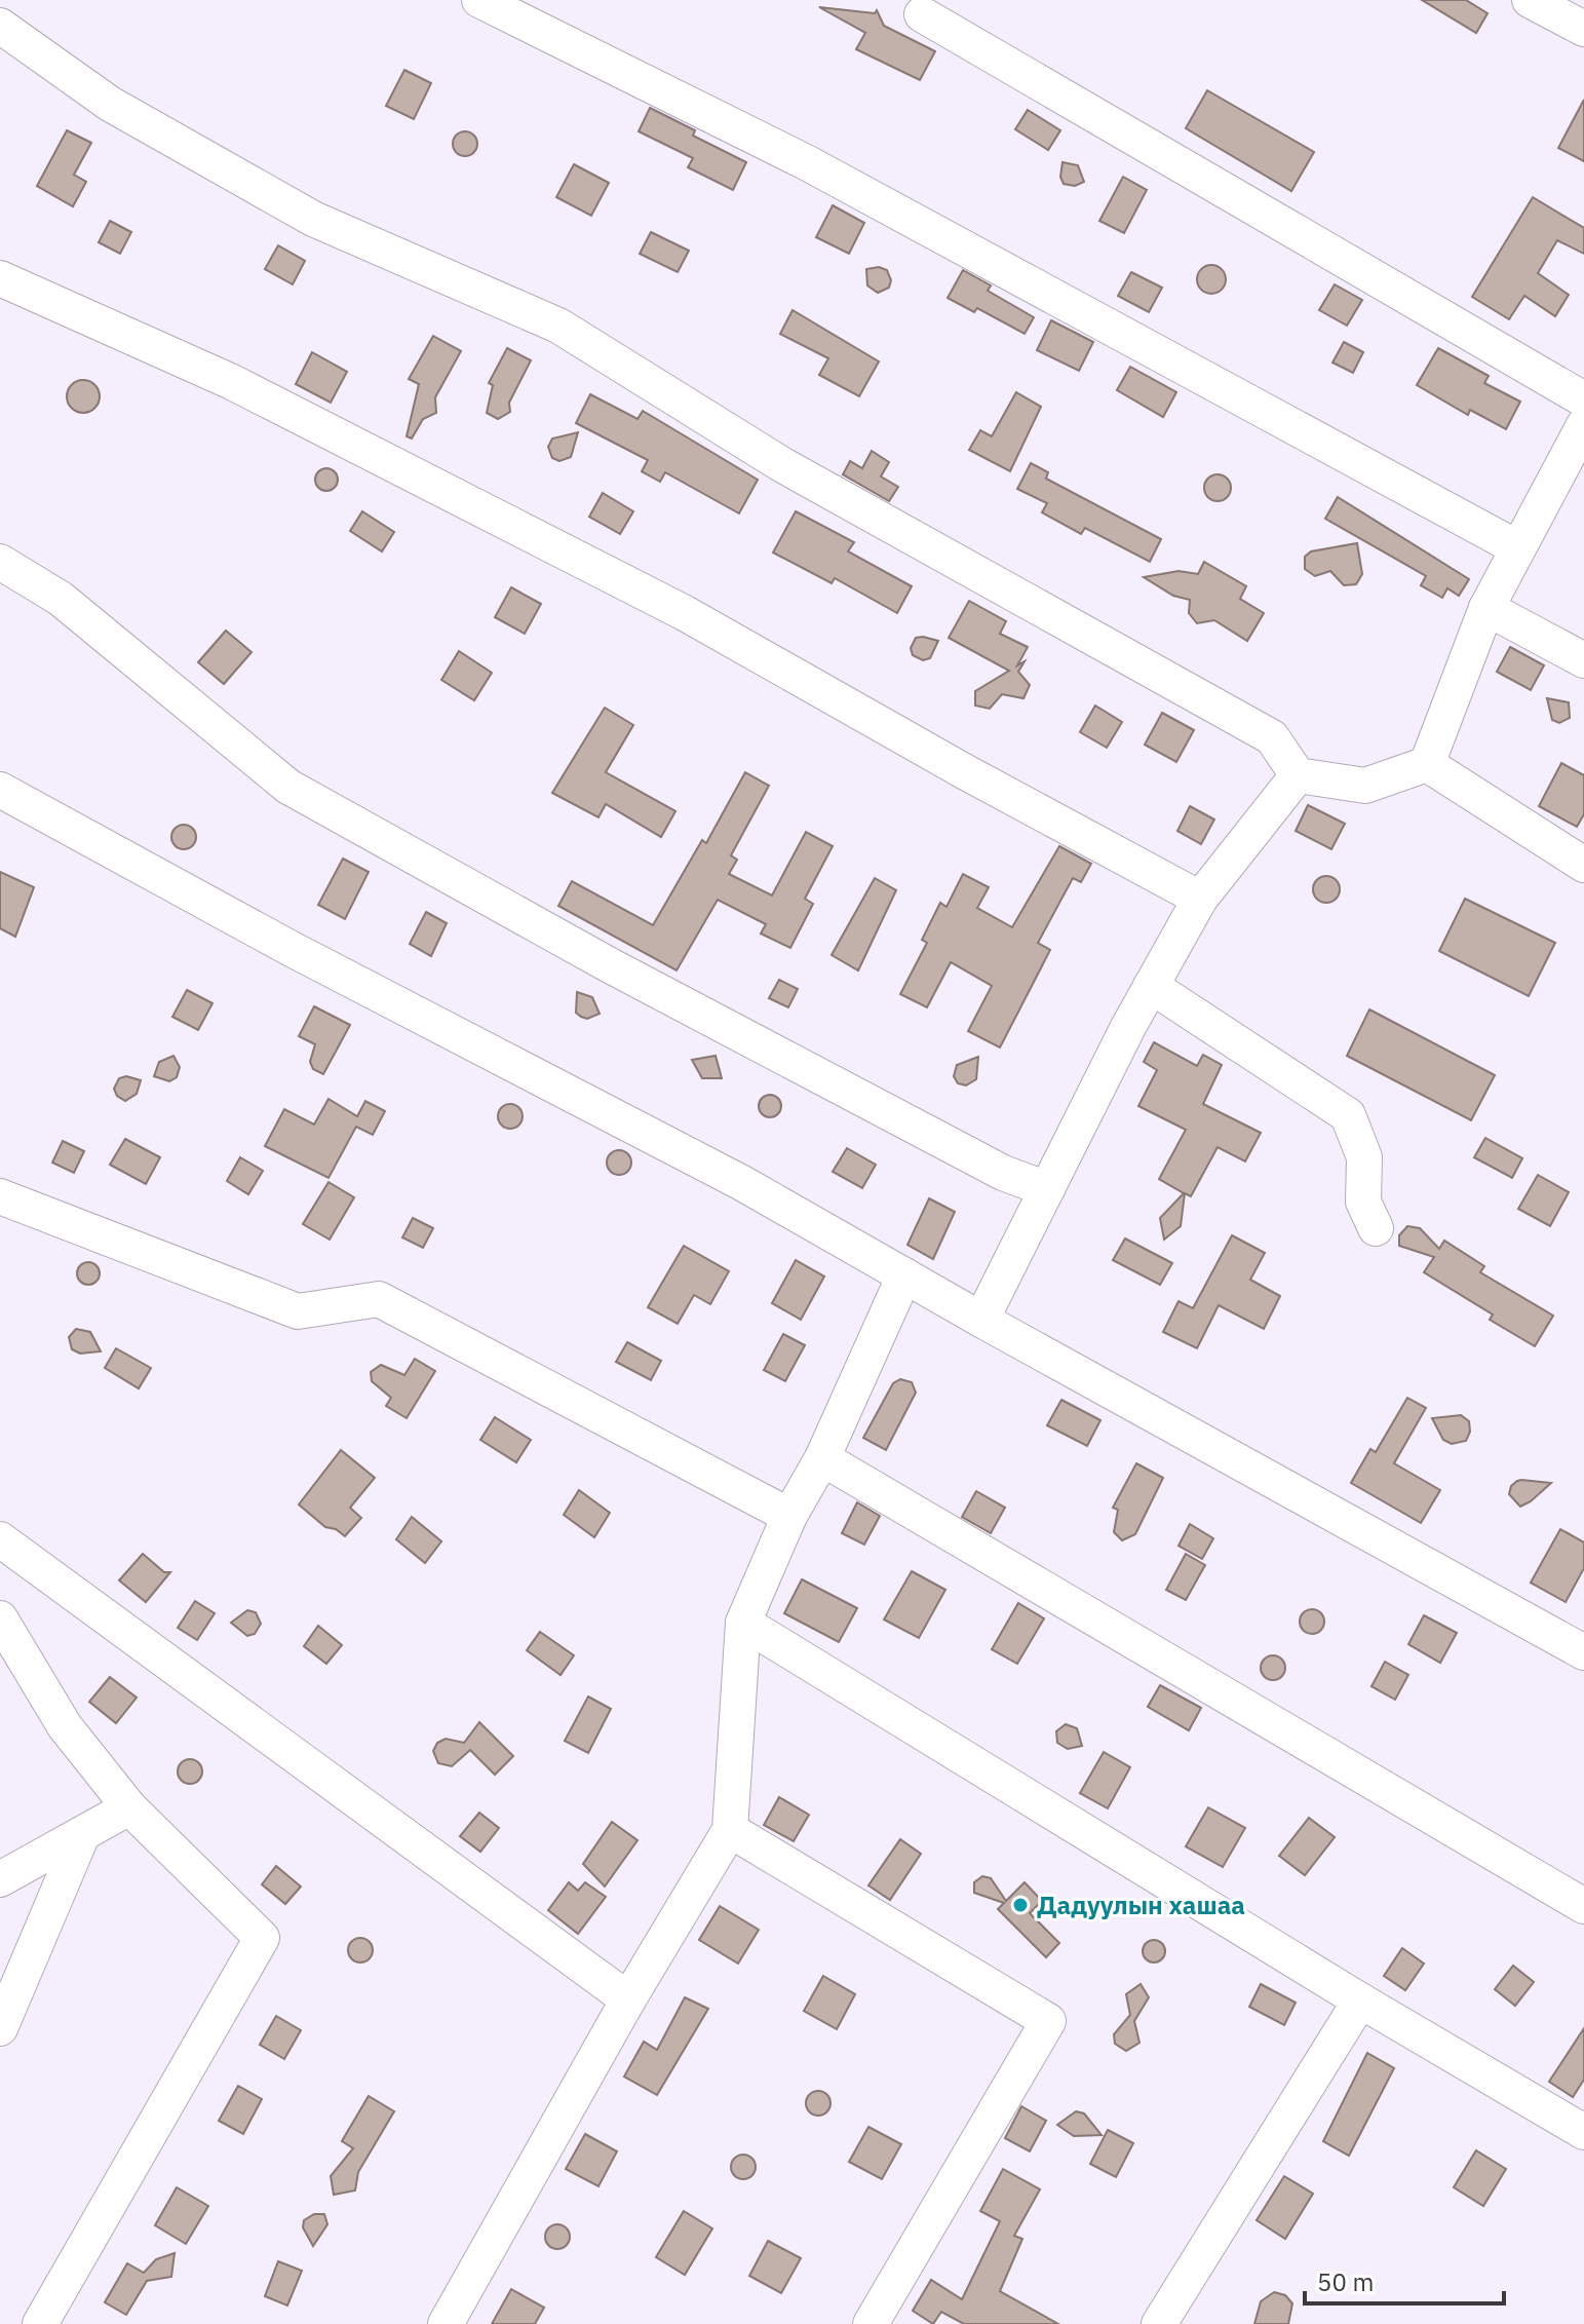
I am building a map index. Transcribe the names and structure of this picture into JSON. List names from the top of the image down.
{
  "places": ["Дадуулын хашаа"],
  "scale_bar": "50 m"
}
